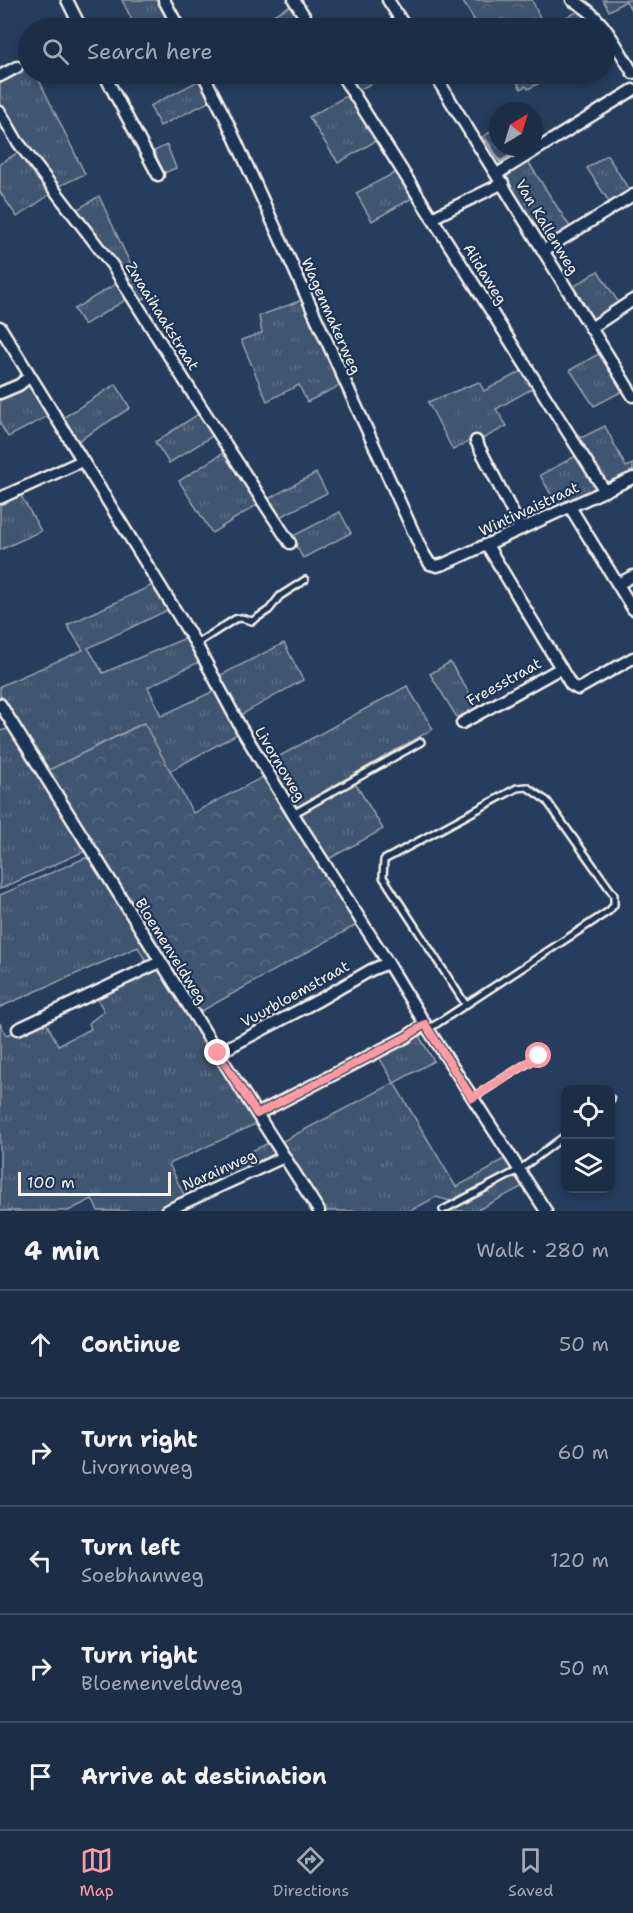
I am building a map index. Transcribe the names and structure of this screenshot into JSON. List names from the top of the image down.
{
  "streets": {
    "street": [
      "Van Kallenweg",
      "Alidaweg",
      "Zwaaihaakstraat",
      "Wagenmakerweg",
      "Wintiwaistraat",
      "Freesstraat",
      "Livornoweg",
      "Bloemenveldweg",
      "Vuurbloemstraat",
      "Narainweg"
    ]
  },
  "crossings": [
    ["Alidaweg", "Wintiwaistraat"],
    ["Wagenmakerweg", "Wintiwaistraat"],
    ["Livornoweg", "Vuurbloemstraat"],
    ["Bloemenveldweg", "Vuurbloemstraat"],
    ["Bloemenveldweg", "Narainweg"]
  ],
  "scale_bar": "100 m",
  "north": "top right",
  "page": {
    "search": "Search here",
    "scale": "100 m",
    "heading": ["4 min", "Walk · 280 m"],
    "list": [
      ["Continue", "50 m"],
      ["Turn right", "Livornoweg", "60 m"],
      ["Turn left", "Soebhanweg", "120 m"],
      ["Turn right", "Bloemenveldweg", "50 m"],
      "Arrive at destination"
    ],
    "nav": ["Map", "Directions", "Saved"]
  }
}
